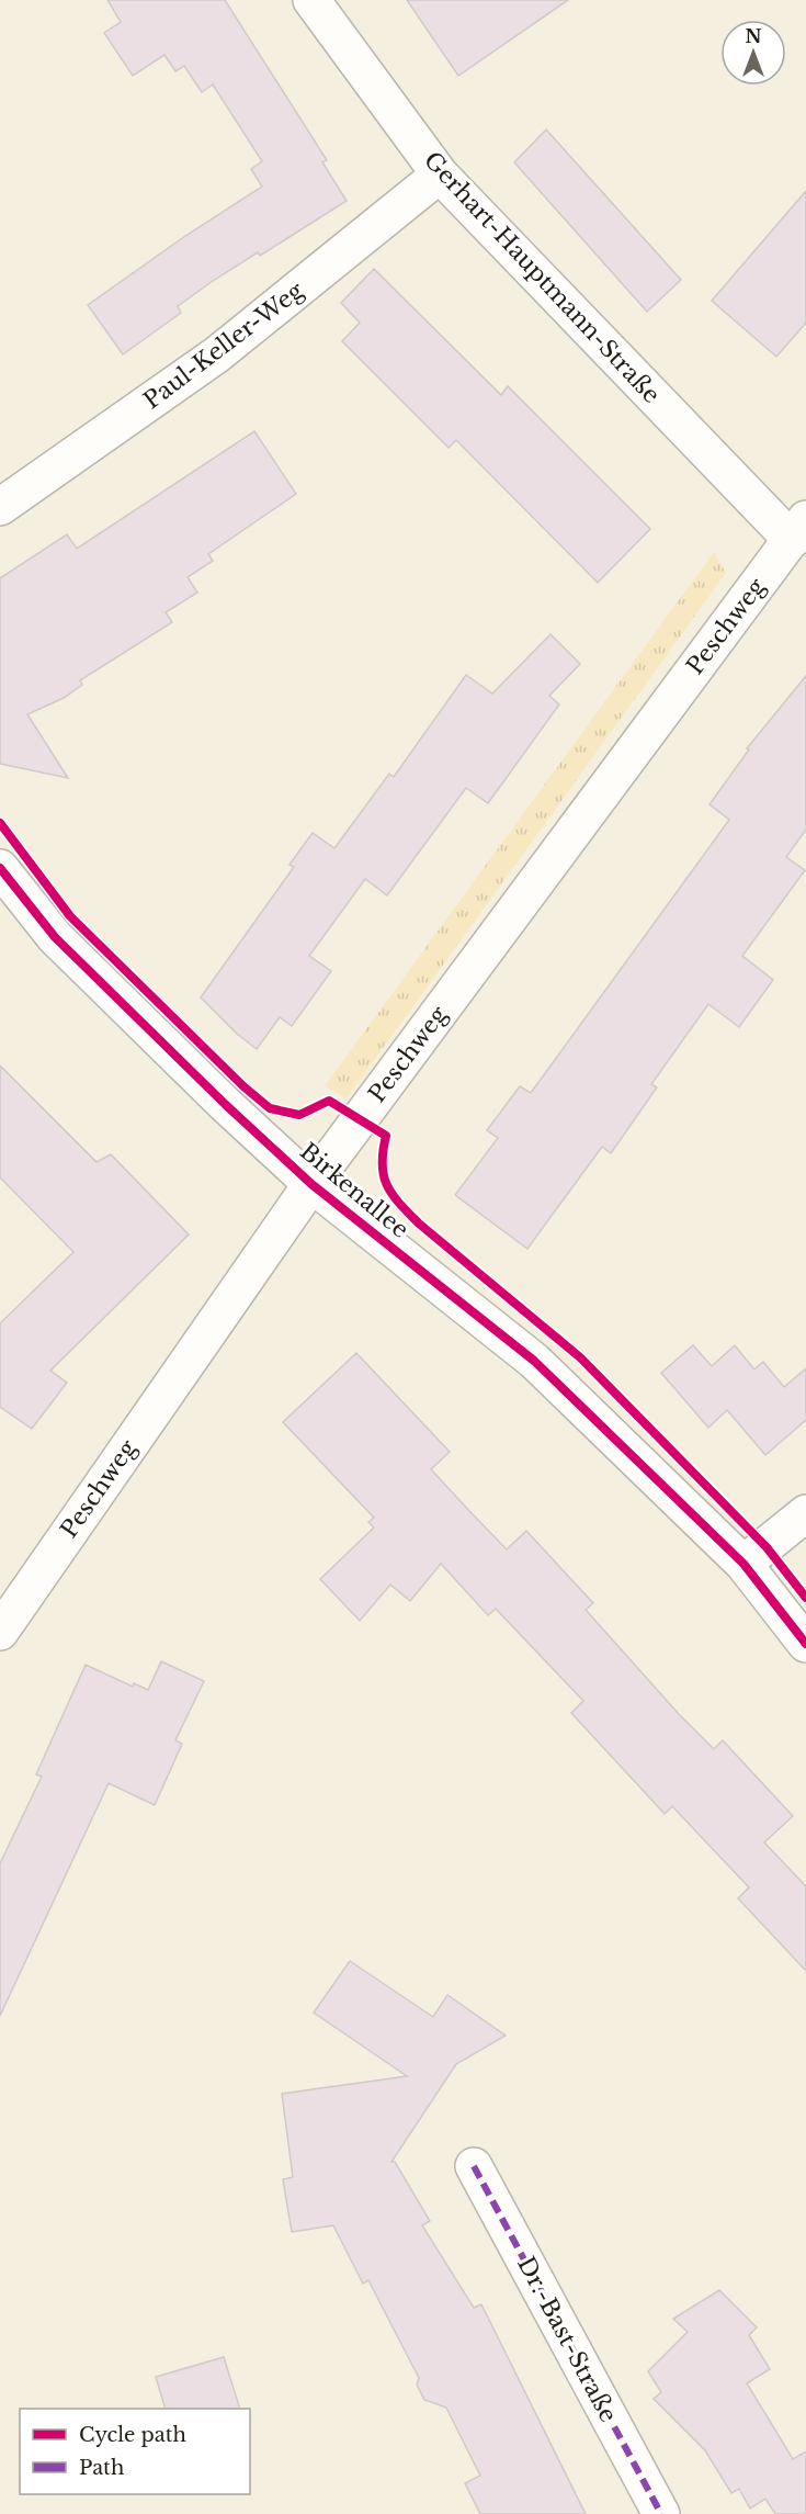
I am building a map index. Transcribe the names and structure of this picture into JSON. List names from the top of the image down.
{
  "streets": {
    "street": [
      "Gerhart-Hauptmann-Straße",
      "Paul-Keller-Weg",
      "Peschweg",
      "Birkenallee",
      "Dr.-Bast-Straße"
    ]
  },
  "crossings": [
    ["Gerhart-Hauptmann-Straße", "Paul-Keller-Weg"],
    ["Gerhart-Hauptmann-Straße", "Peschweg"],
    ["Peschweg", "Birkenallee"]
  ],
  "legend": ["Cycle path", "Path"],
  "north": "top"
}
